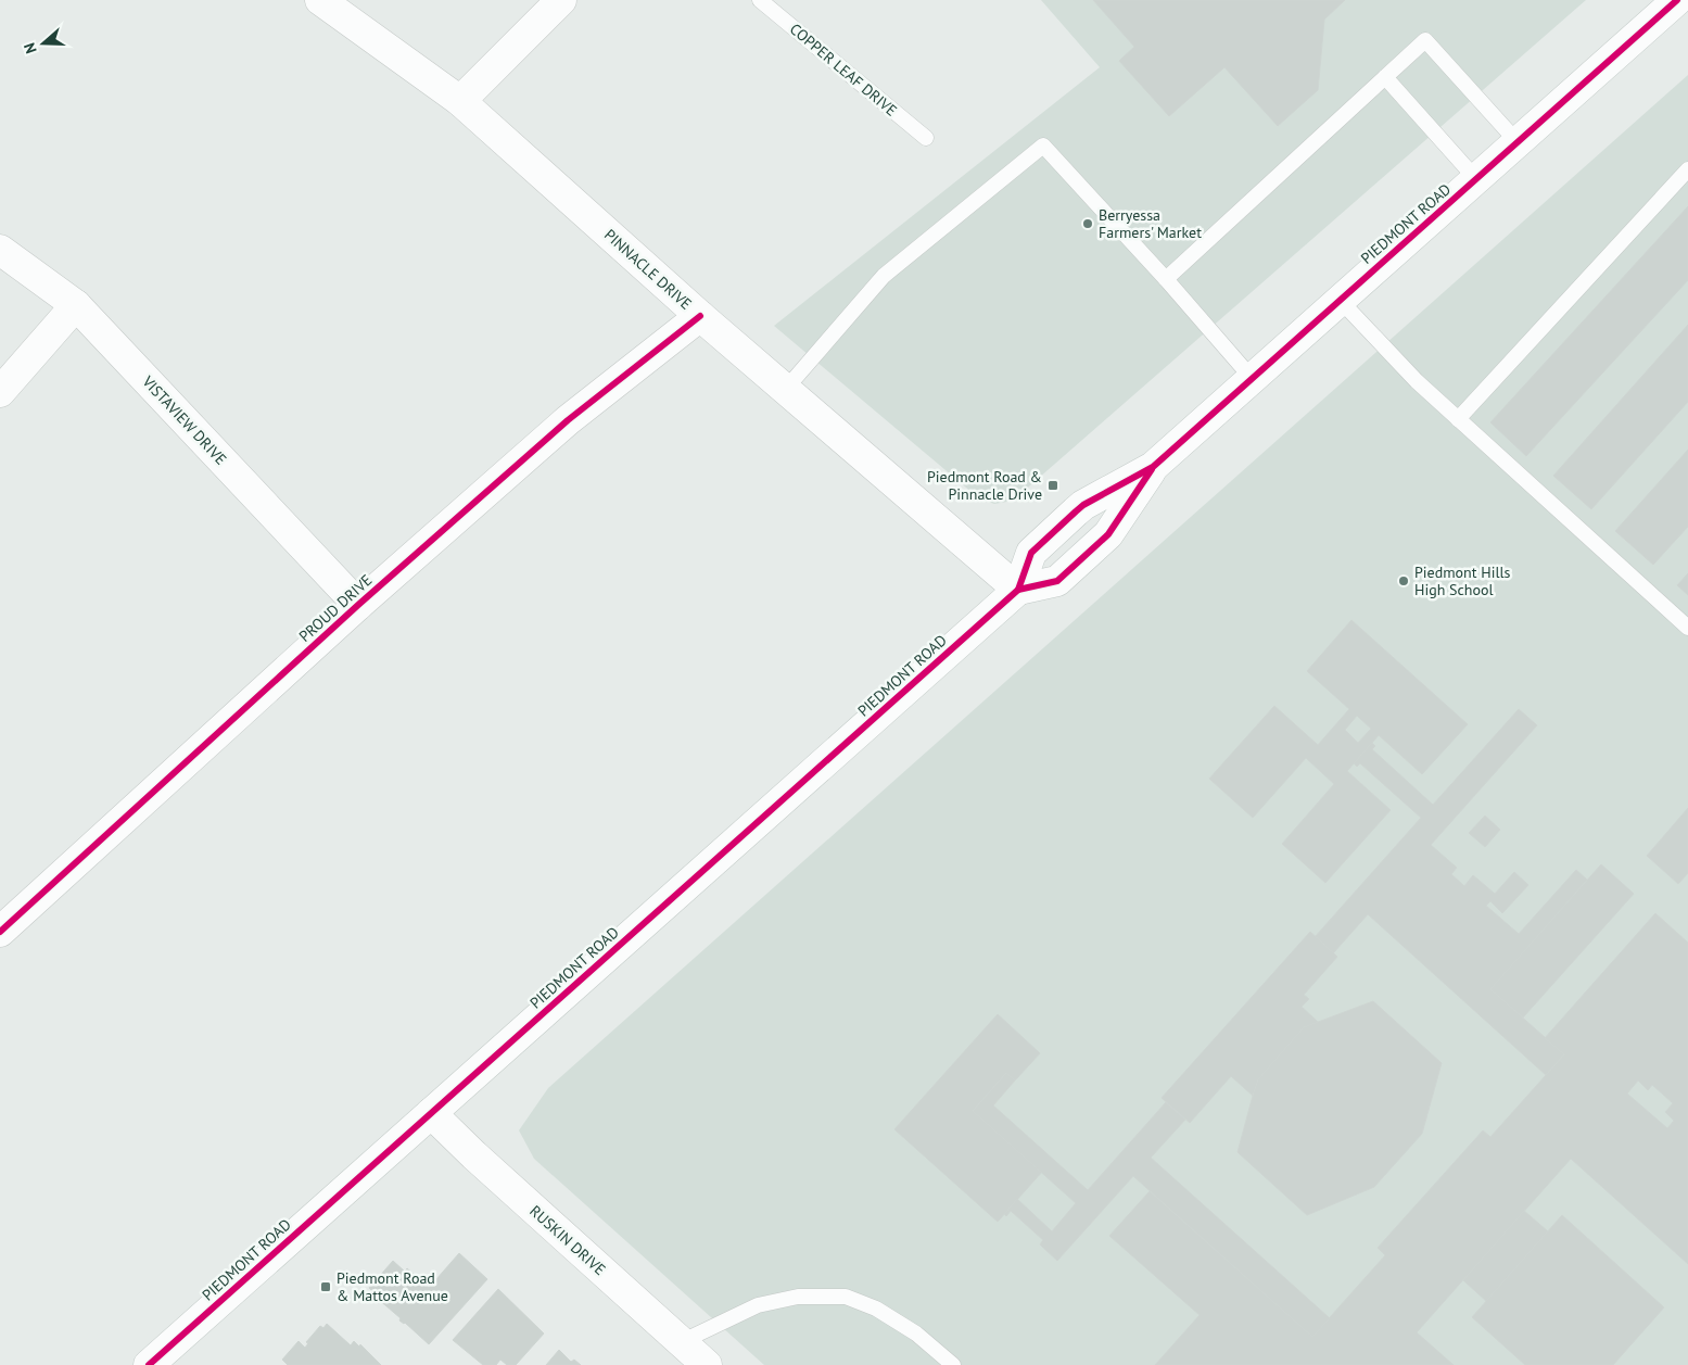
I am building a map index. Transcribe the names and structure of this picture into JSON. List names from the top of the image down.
{
  "streets": {
    "street": [
      "PIEDMONT ROAD",
      "PINNACLE DRIVE",
      "VISTAVIEW DRIVE",
      "PROUD DRIVE",
      "RUSKIN DRIVE"
    ],
    "lane": ["COPPER LEAF DRIVE"]
  },
  "crossings": [
    ["PIEDMONT ROAD", "PINNACLE DRIVE"],
    ["PIEDMONT ROAD", "RUSKIN DRIVE"],
    ["PINNACLE DRIVE", "PROUD DRIVE"],
    ["VISTAVIEW DRIVE", "PROUD DRIVE"]
  ],
  "places": {
    "other": ["Berryessa Farmers' Market", "Piedmont Hills High School"],
    "transit": ["Piedmont Road & Pinnacle Drive", "Piedmont Road & Mattos Avenue"]
  },
  "north": "left"
}
